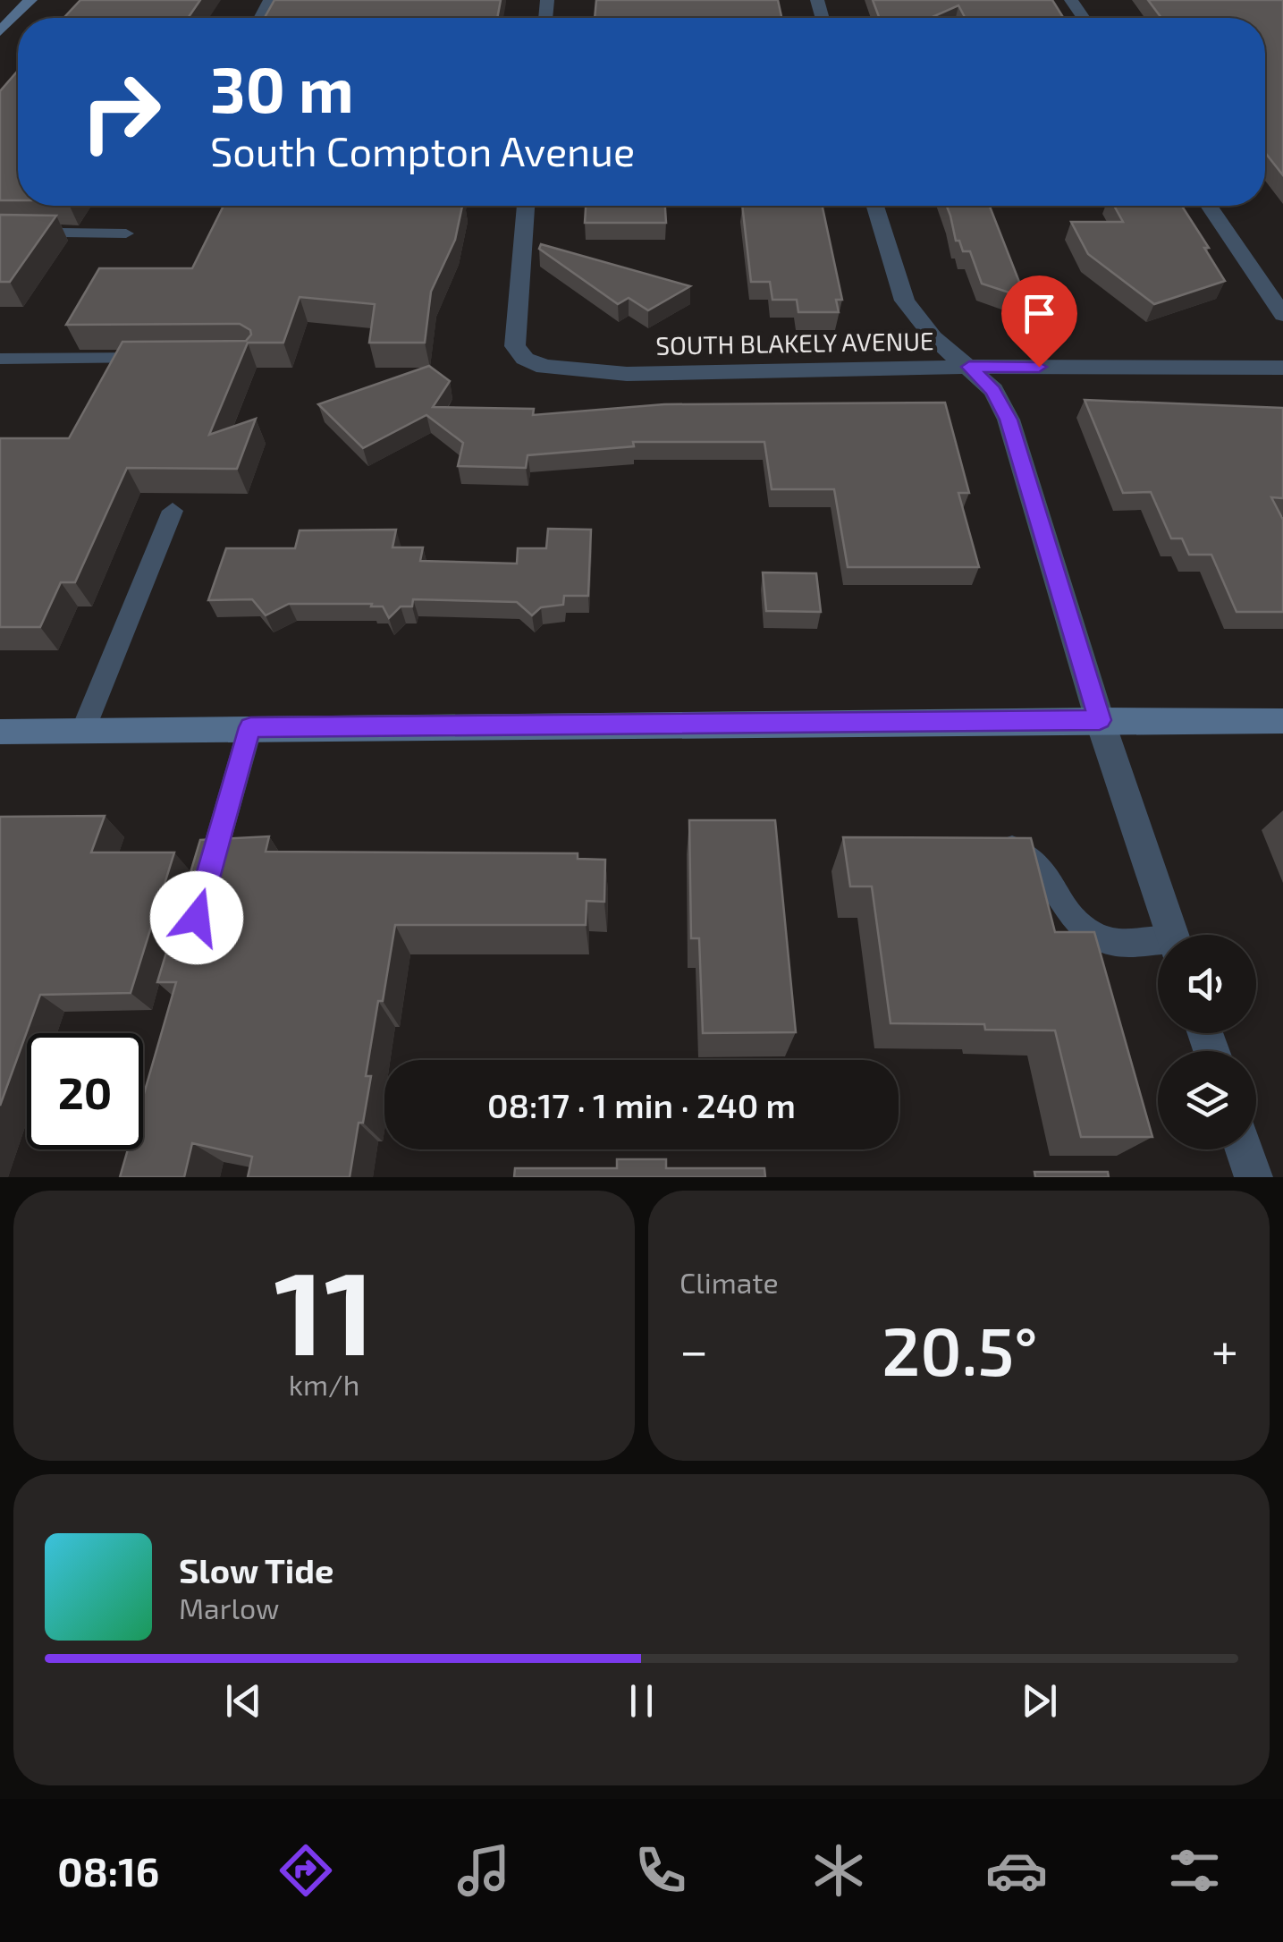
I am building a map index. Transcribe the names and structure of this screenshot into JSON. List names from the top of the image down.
{
  "streets": {
    "street": ["SOUTH BLAKELY AVENUE"]
  },
  "page": {
    "turn": ["30 m", "South Compton Avenue"],
    "limit": "20",
    "trip": "08:17 · 1 min · 240 m",
    "tile": [
      ["11", "km/h"],
      "Climate"
    ],
    "heat": ["−", "20.5°", "+"],
    "song": ["Slow Tide", "Marlow"],
    "tabs": "08:16"
  }
}
